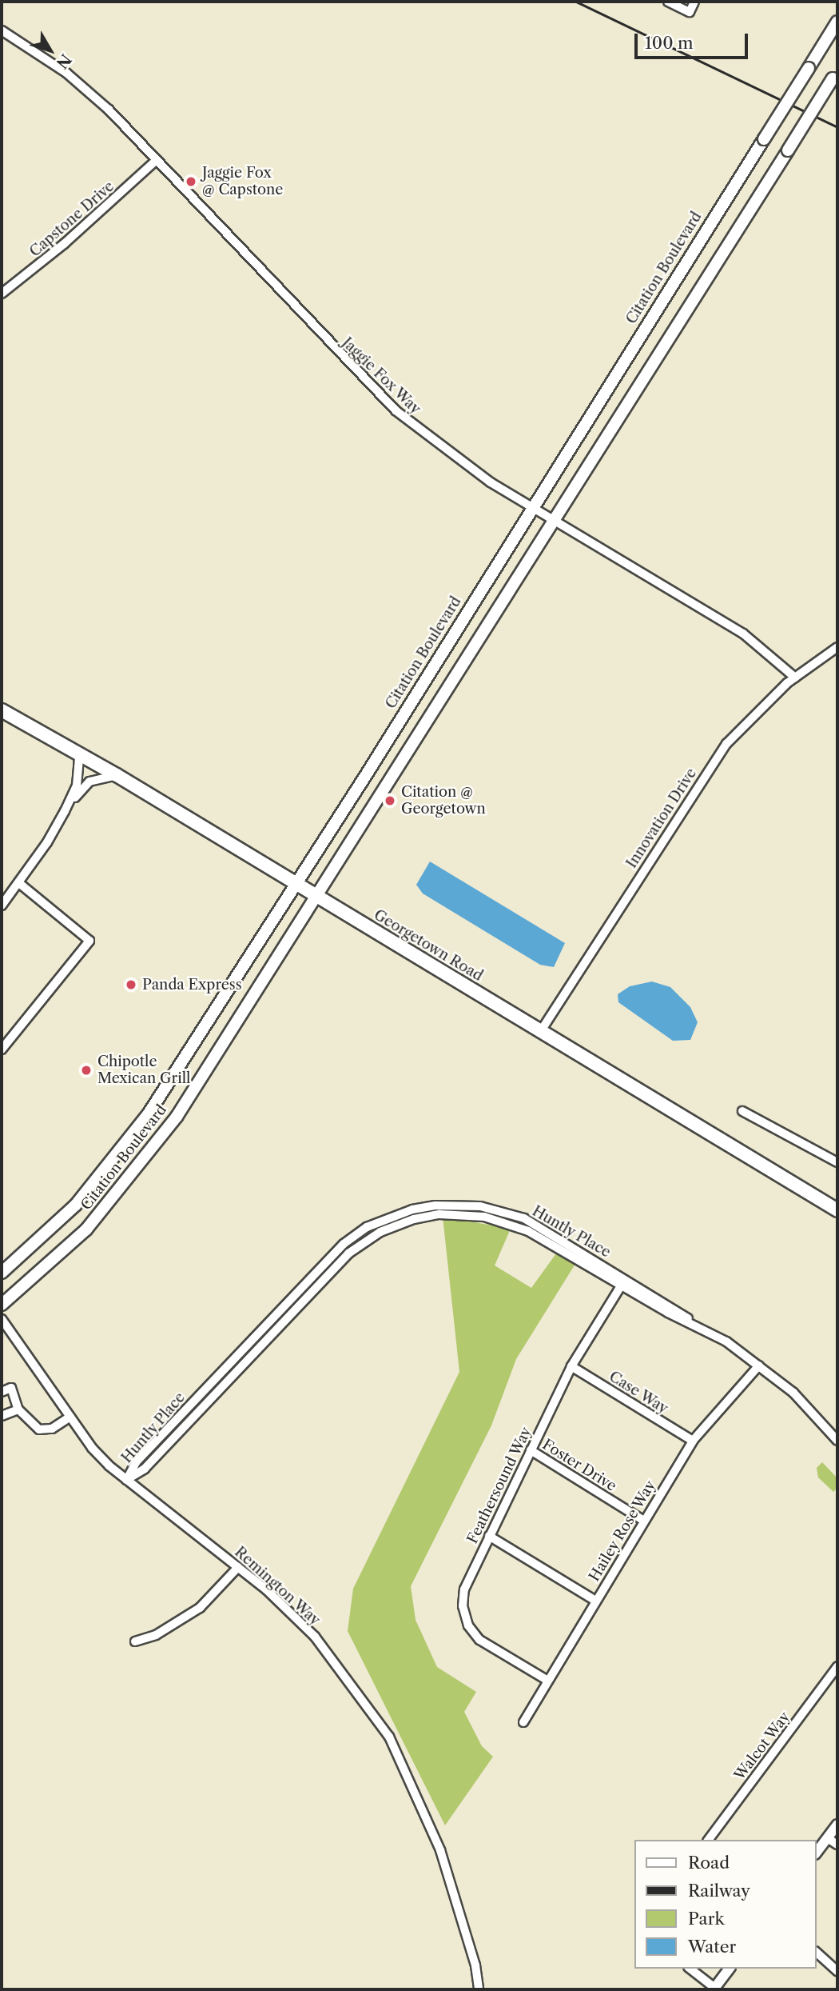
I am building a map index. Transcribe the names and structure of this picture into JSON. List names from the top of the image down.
{
  "streets": {
    "main road": ["Citation Boulevard", "Georgetown Road"],
    "street": [
      "Capstone Drive",
      "Jaggie Fox Way",
      "Innovation Drive",
      "Huntly Place",
      "Case Way",
      "Foster Drive",
      "Feathersound Way",
      "Hailey Rose Way",
      "Remington Way",
      "Walcot Way"
    ]
  },
  "crossings": [
    ["Capstone Drive", "Jaggie Fox Way"],
    ["Citation Boulevard", "Jaggie Fox Way"],
    ["Citation Boulevard", "Georgetown Road"],
    ["Jaggie Fox Way", "Innovation Drive"],
    ["Innovation Drive", "Georgetown Road"],
    ["Huntly Place", "Feathersound Way"],
    ["Huntly Place", "Hailey Rose Way"],
    ["Huntly Place", "Remington Way"],
    ["Case Way", "Feathersound Way"],
    ["Case Way", "Hailey Rose Way"],
    ["Foster Drive", "Feathersound Way"],
    ["Foster Drive", "Hailey Rose Way"],
    ["Feathersound Way", "Hailey Rose Way"]
  ],
  "places": [
    "Jaggie Fox @ Capstone",
    "Citation @ Georgetown",
    "Panda Express",
    "Chipotle Mexican Grill"
  ],
  "legend": [
    "Road",
    "Railway",
    "Park",
    "Water"
  ],
  "scale_bar": "100 m",
  "north": "bottom right"
}
